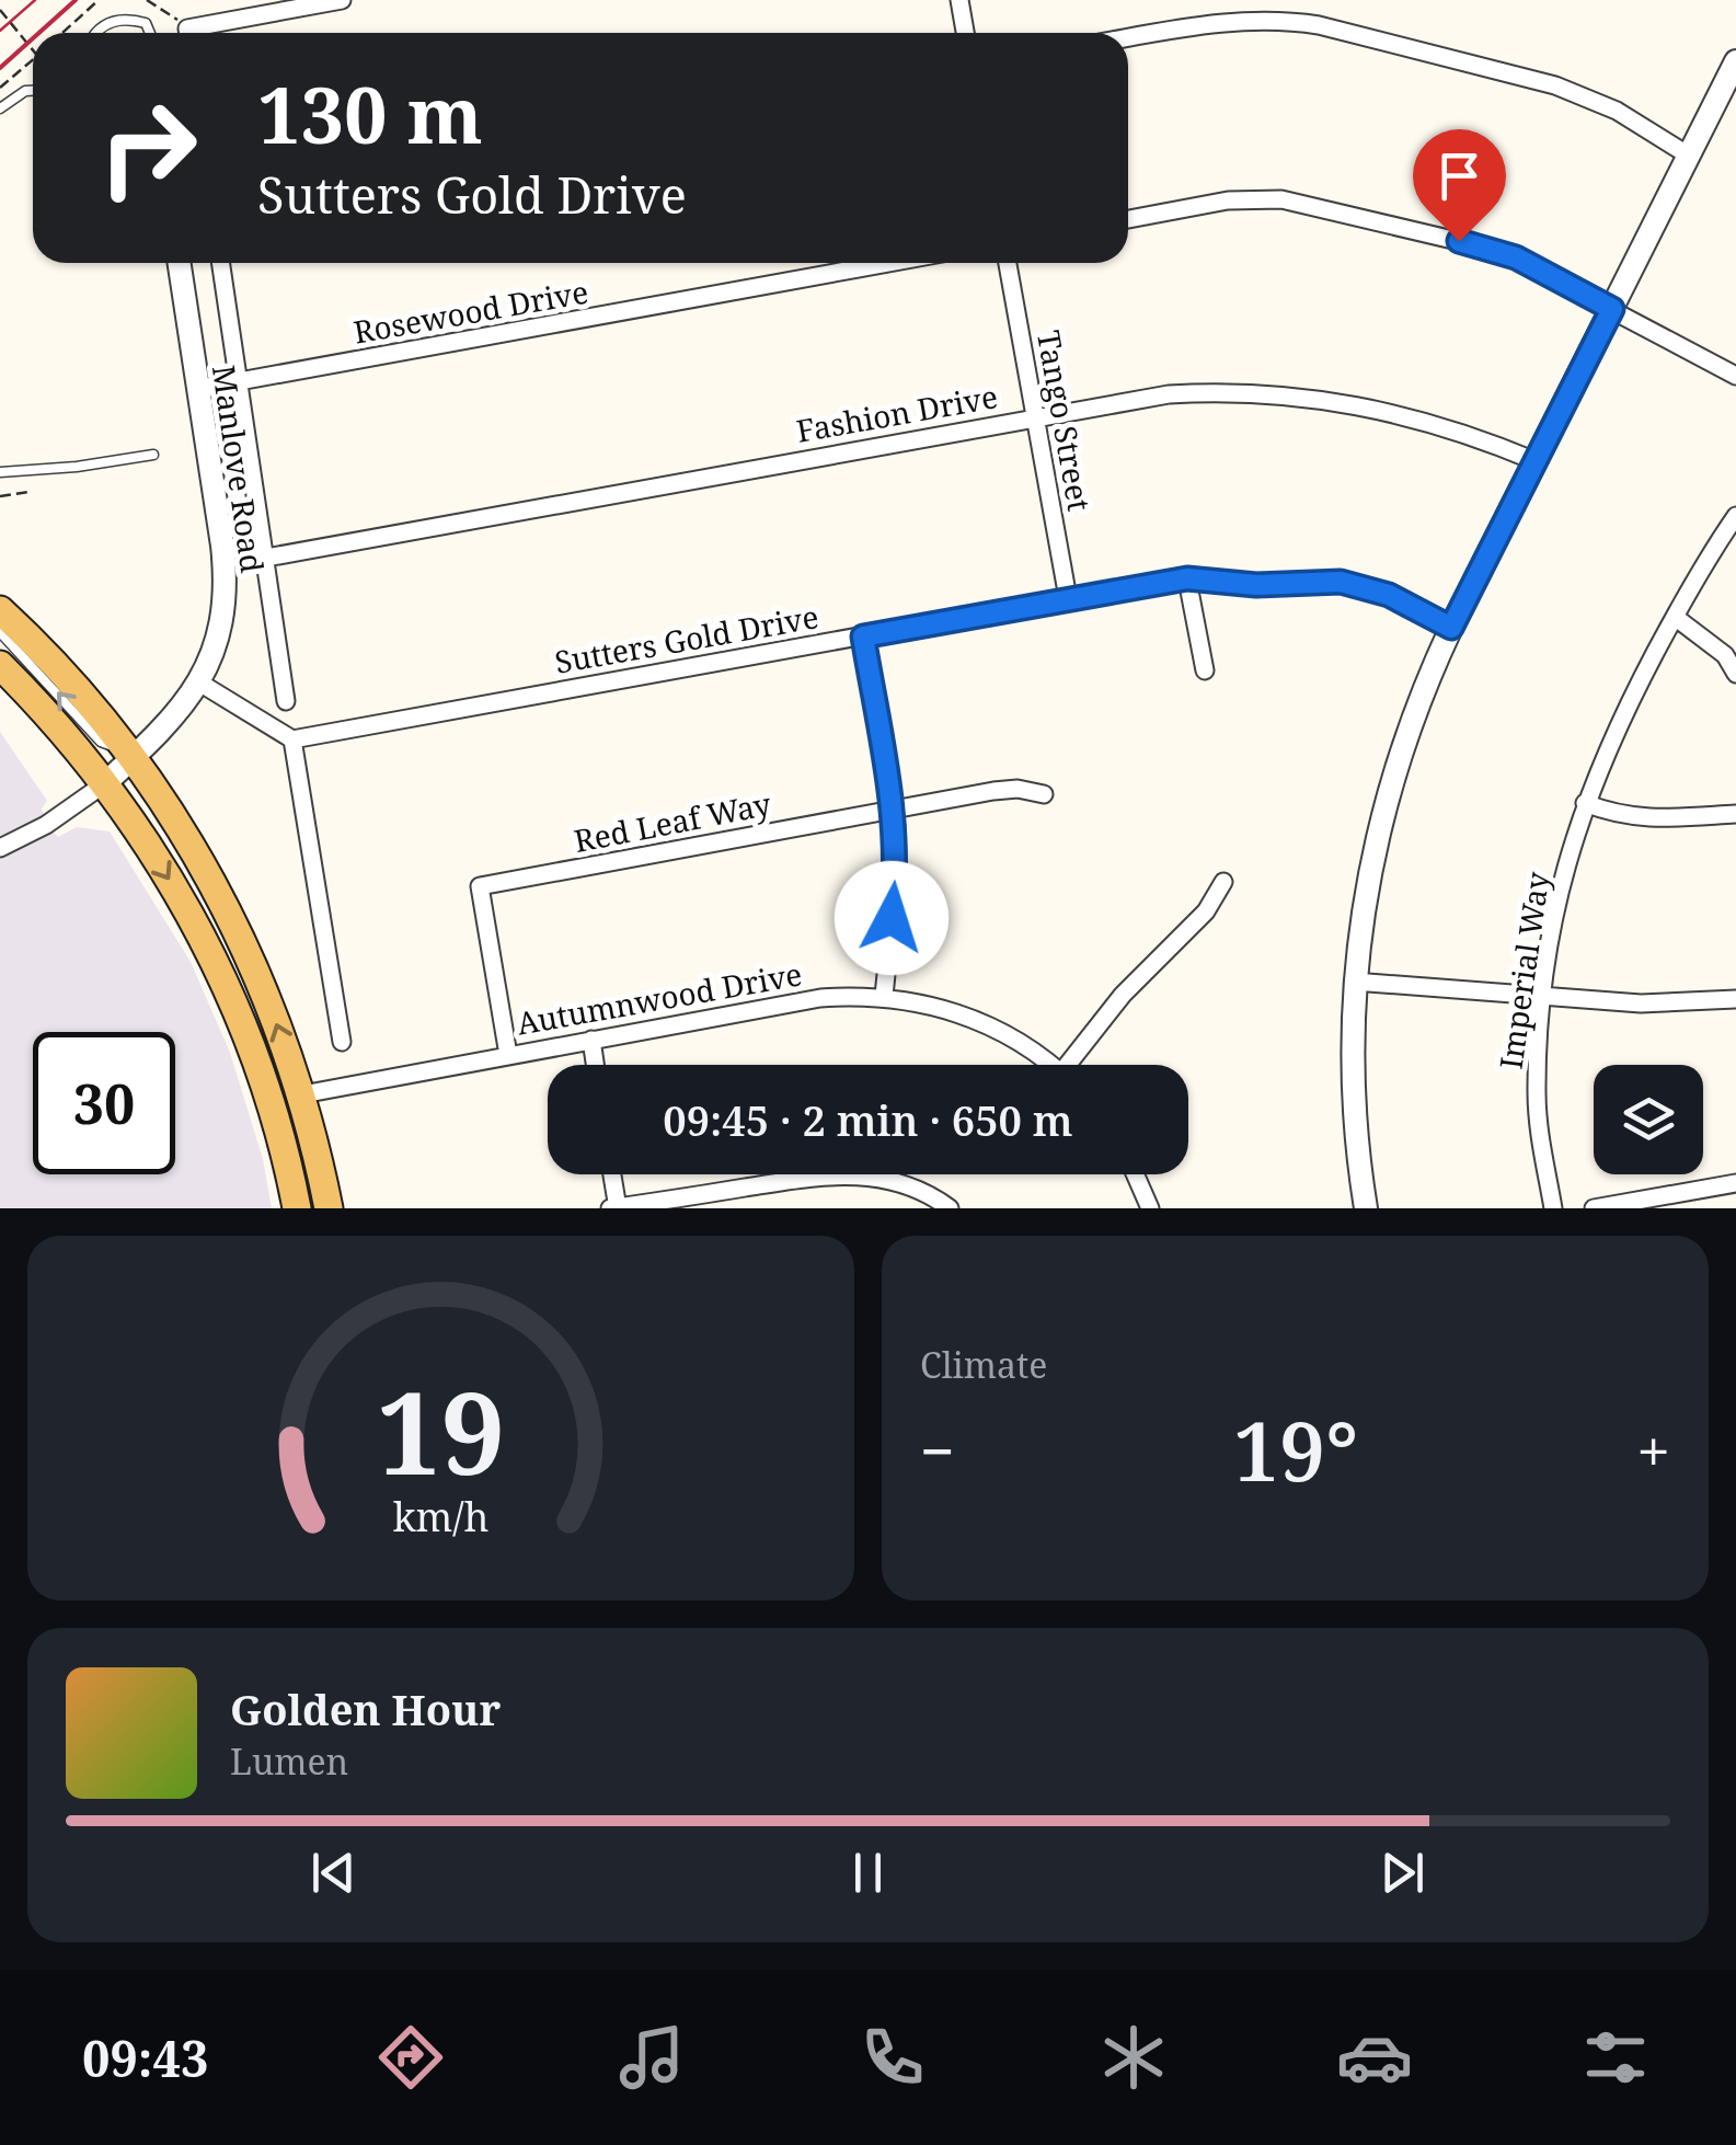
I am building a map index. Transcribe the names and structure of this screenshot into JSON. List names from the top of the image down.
{
  "streets": {
    "street": [
      "Rosewood Drive",
      "Fashion Drive",
      "Tango Street",
      "Manlove Road",
      "Sutters Gold Drive",
      "Red Leaf Way",
      "Imperial Way",
      "Autumnwood Drive"
    ]
  },
  "crossings": [
    ["Rosewood Drive", "Manlove Road"],
    ["Fashion Drive", "Tango Street"],
    ["Fashion Drive", "Manlove Road"],
    ["Tango Street", "Sutters Gold Drive"],
    ["Red Leaf Way", "Autumnwood Drive"]
  ],
  "page": {
    "turn": ["130 m", "Sutters Gold Drive"],
    "limit": "30",
    "trip": "09:45 · 2 min · 650 m",
    "tile": "Climate",
    "heat": ["−", "19°", "+"],
    "song": ["Golden Hour", "Lumen"],
    "tabs": "09:43",
    "gauge": ["19", "km/h"]
  }
}
